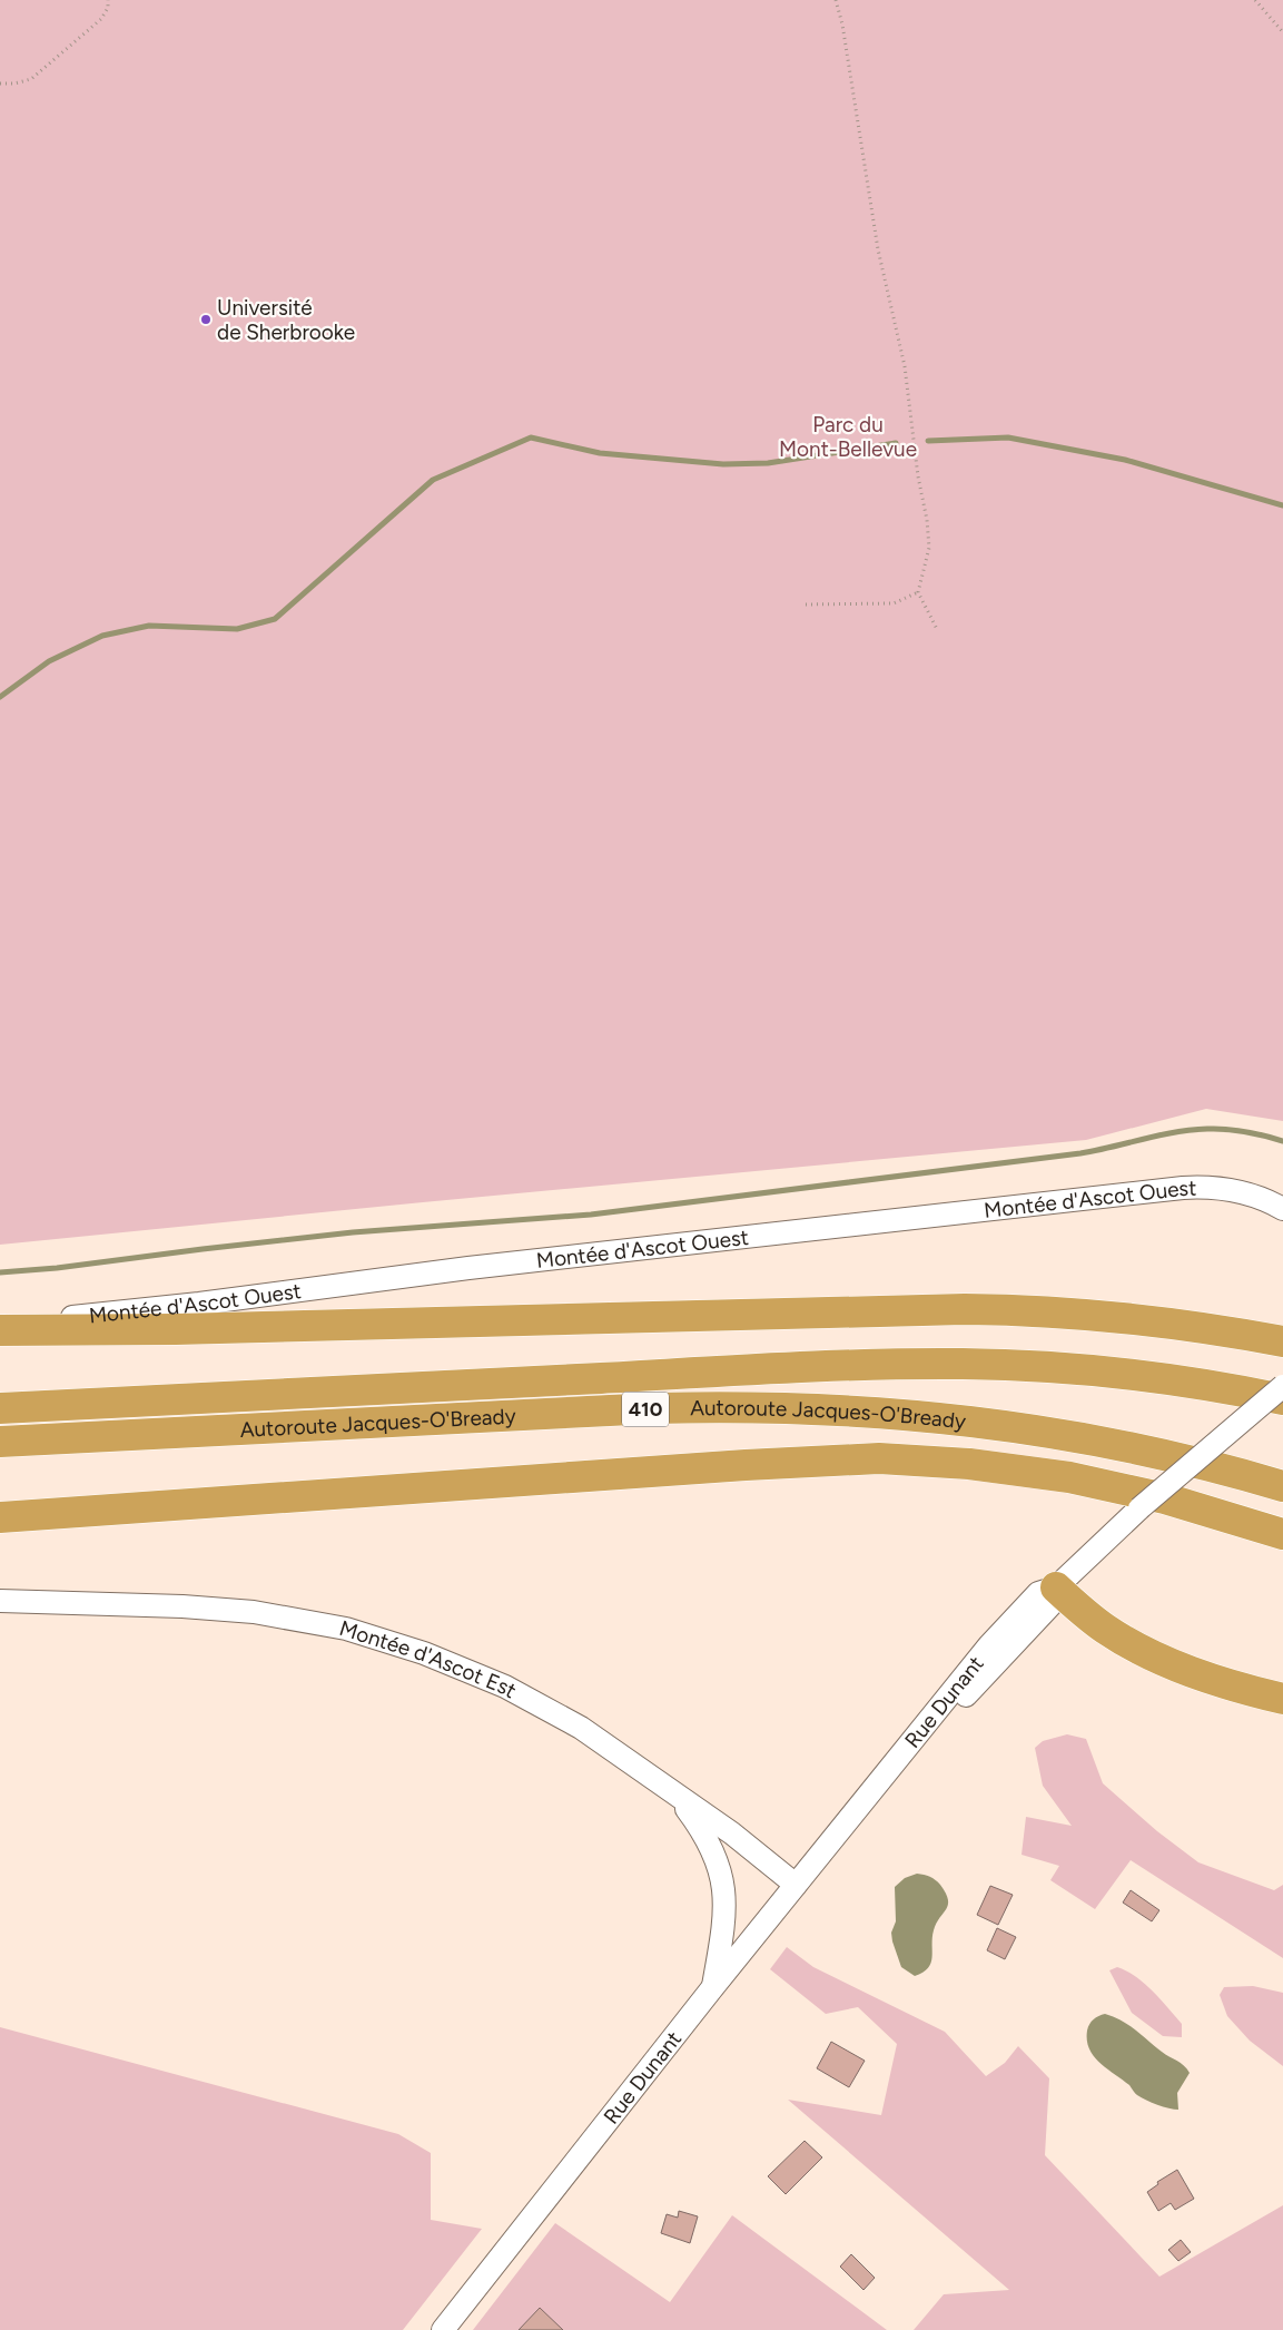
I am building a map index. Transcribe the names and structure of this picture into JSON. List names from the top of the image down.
{
  "streets": {
    "highway": ["410", "Autoroute Jacques-O'Bready"],
    "street": ["Montée d'Ascot Ouest", "Montée d'Ascot Est", "Rue Dunant"]
  },
  "crossings": [
    ["Montée d'Ascot Est", "Rue Dunant"]
  ],
  "parks": ["Parc du Mont-Bellevue"],
  "places": ["Université de Sherbrooke"]
}
